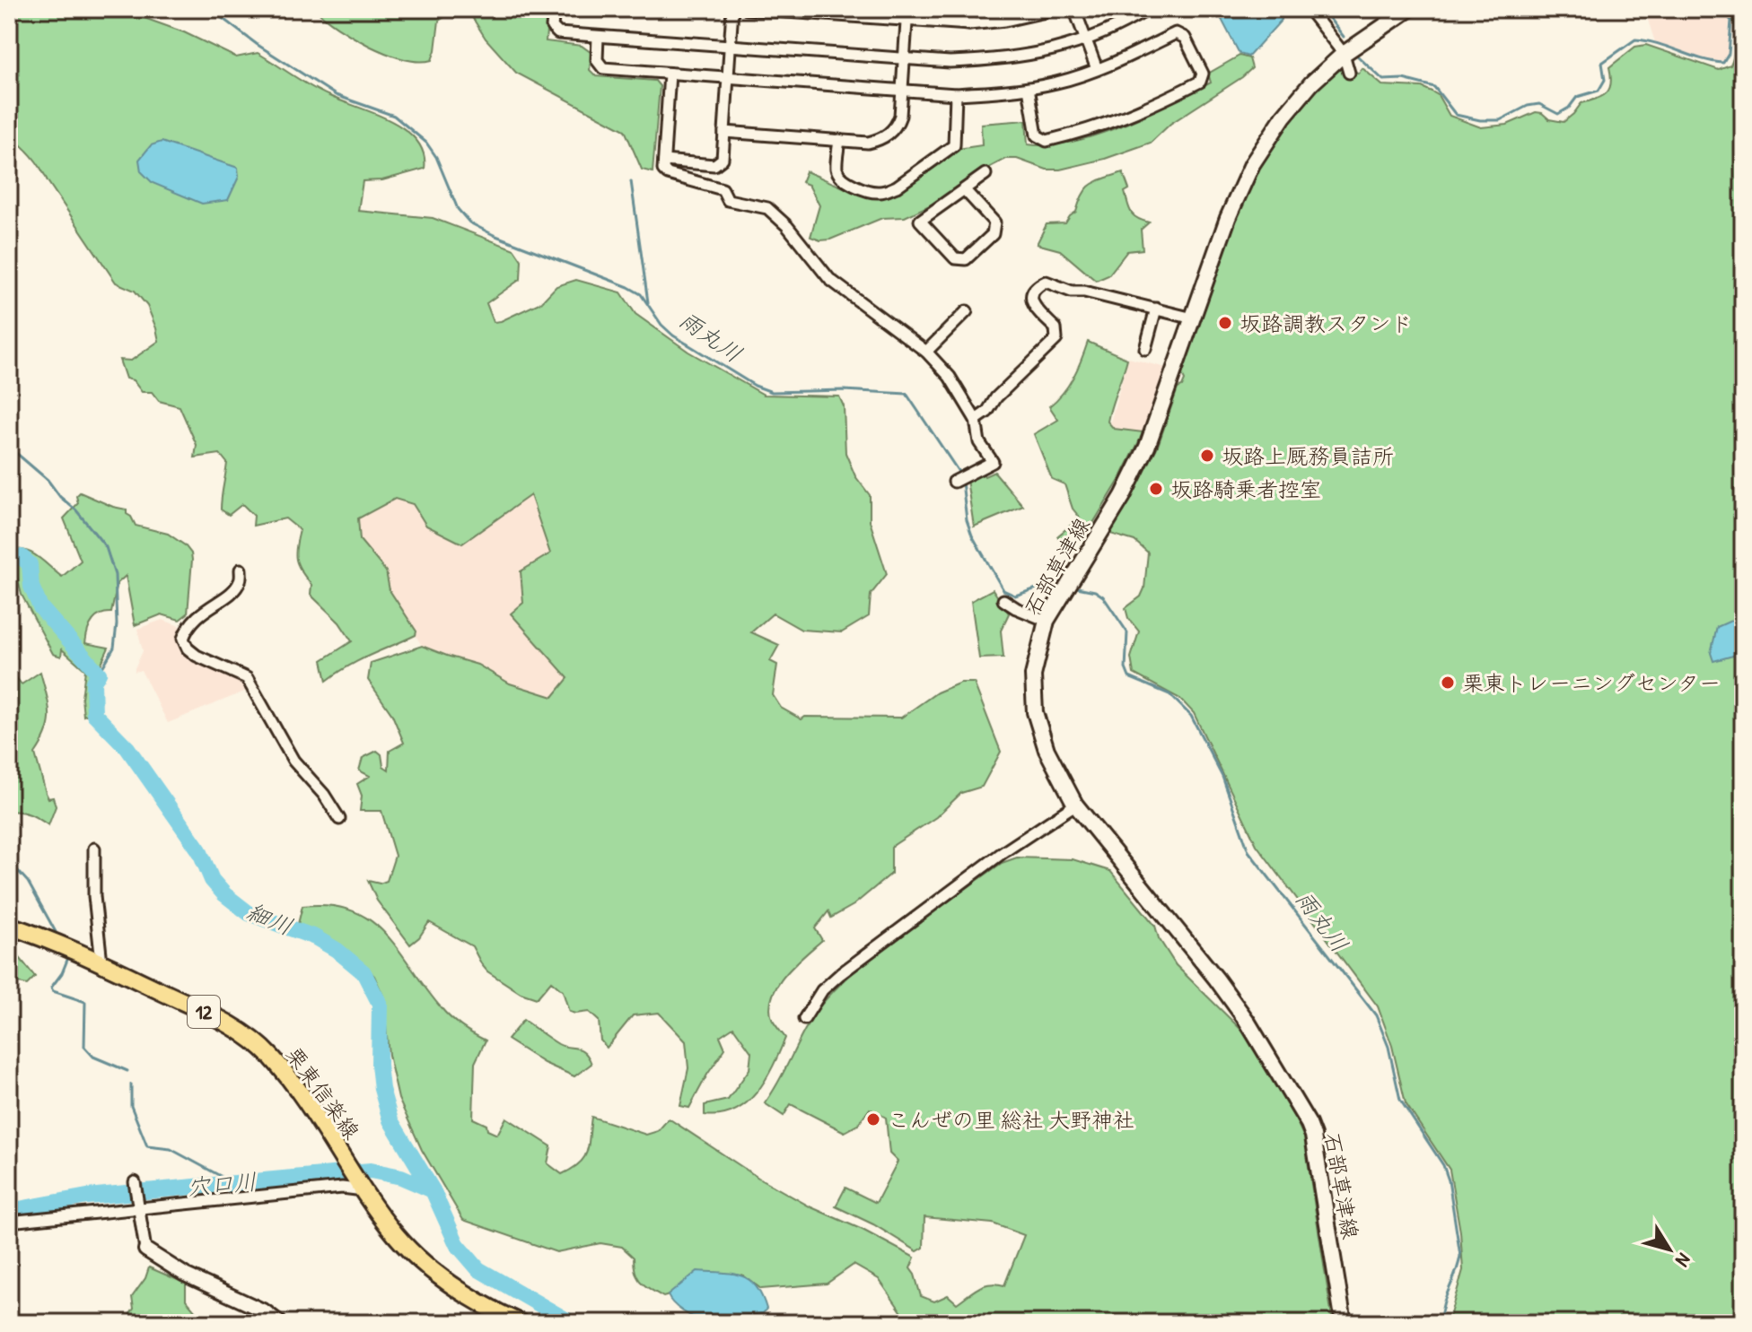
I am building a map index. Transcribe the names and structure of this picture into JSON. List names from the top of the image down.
{
  "streets": {
    "main road": ["石部草津線", "12", "栗東信楽線"]
  },
  "water": ["雨丸川", "細川", "穴口川"],
  "places": [
    "坂路調教スタンド",
    "坂路上厩務員詰所",
    "坂路騎乗者控室",
    "栗東トレーニングセンター",
    "こんぜの里 総社 大野神社"
  ],
  "north": "bottom right"
}
